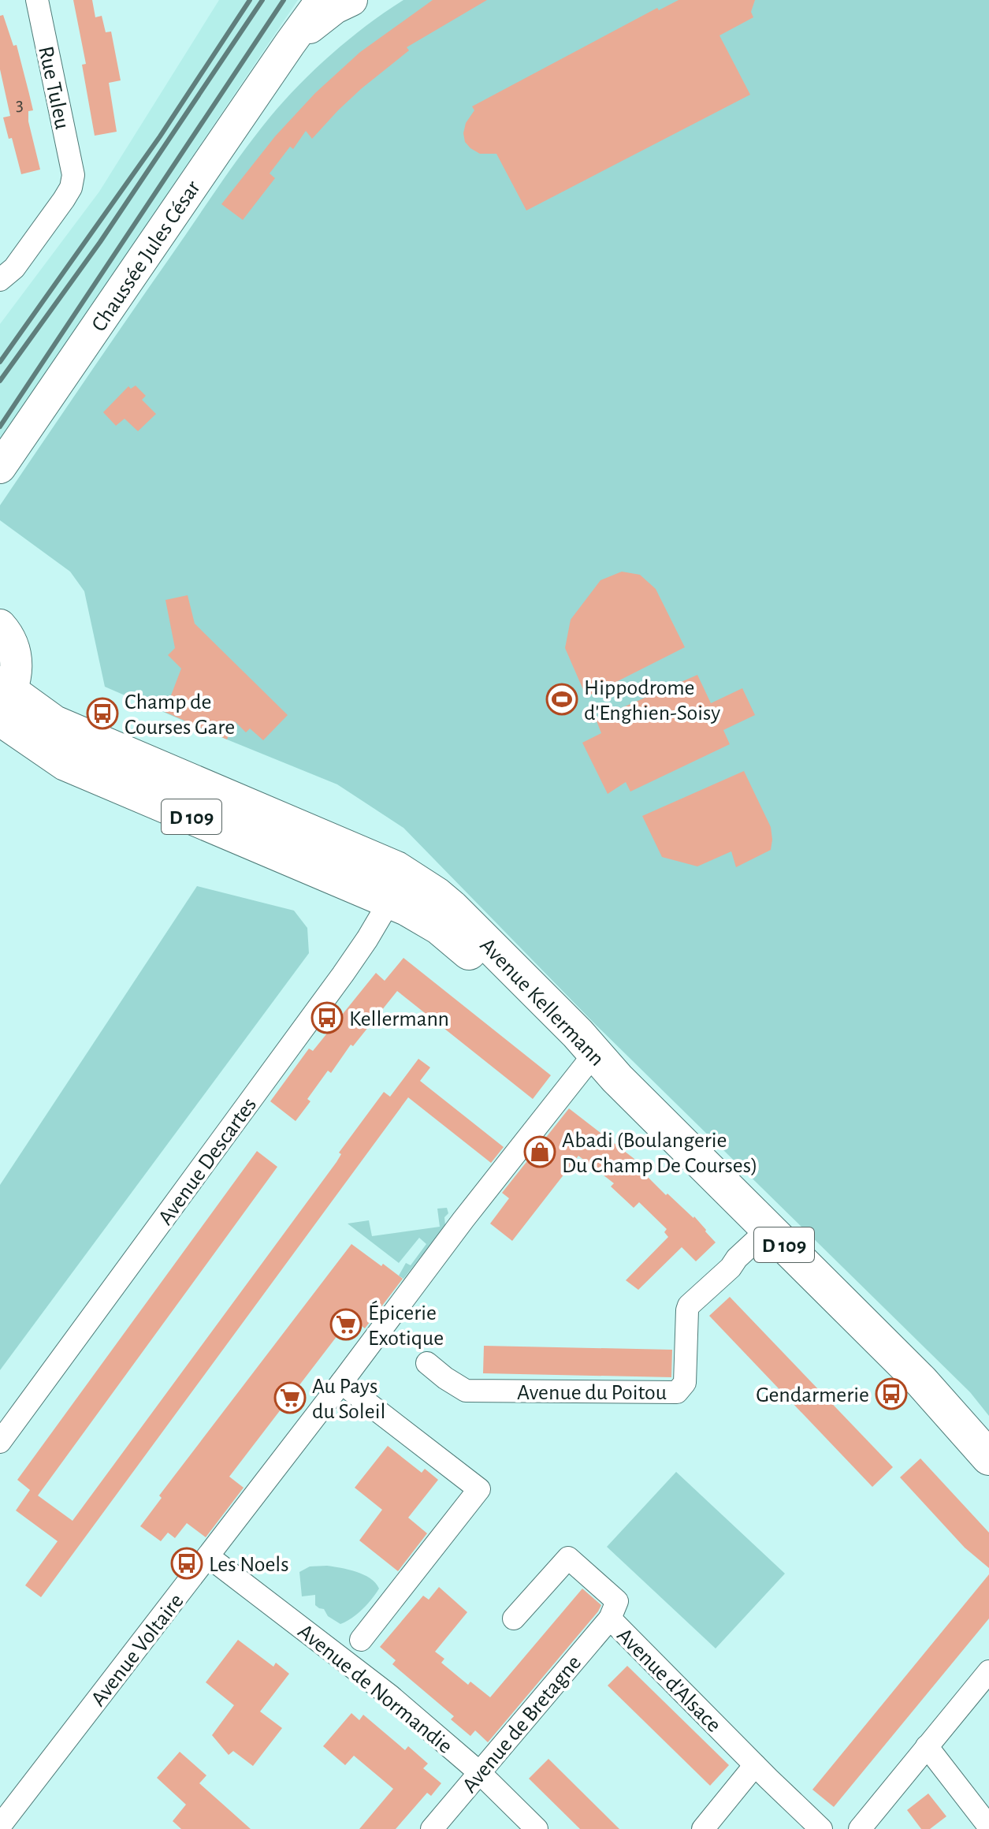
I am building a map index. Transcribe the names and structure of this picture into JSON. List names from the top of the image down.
{
  "streets": {
    "main road": ["D 109", "Avenue Kellermann"],
    "street": [
      "Rue Tuleu",
      "Chaussée Jules César",
      "Avenue Descartes",
      "Avenue du Poitou",
      "Avenue Voltaire",
      "Avenue d'Alsace",
      "Avenue de Normandie",
      "Avenue de Bretagne"
    ]
  },
  "crossings": [
    ["Avenue Kellermann", "Avenue Descartes"],
    ["Avenue Kellermann", "Avenue du Poitou"],
    ["Avenue Kellermann", "Avenue Voltaire"],
    ["Avenue Voltaire", "Avenue de Normandie"],
    ["Avenue d'Alsace", "Avenue de Bretagne"],
    ["Avenue de Normandie", "Avenue de Bretagne"]
  ],
  "places": {
    "sports": ["Hippodrome d'Enghien-Soisy"],
    "bus stop": [
      "Champ de Courses Gare",
      "Kellermann",
      "Gendarmerie",
      "Les Noels"
    ],
    "shop": ["Abadi (Boulangerie Du Champ De Courses)"],
    "supermarket": ["Épicerie Exotique", "Au Pays du Soleil"]
  },
  "house_numbers": ["3"]
}
